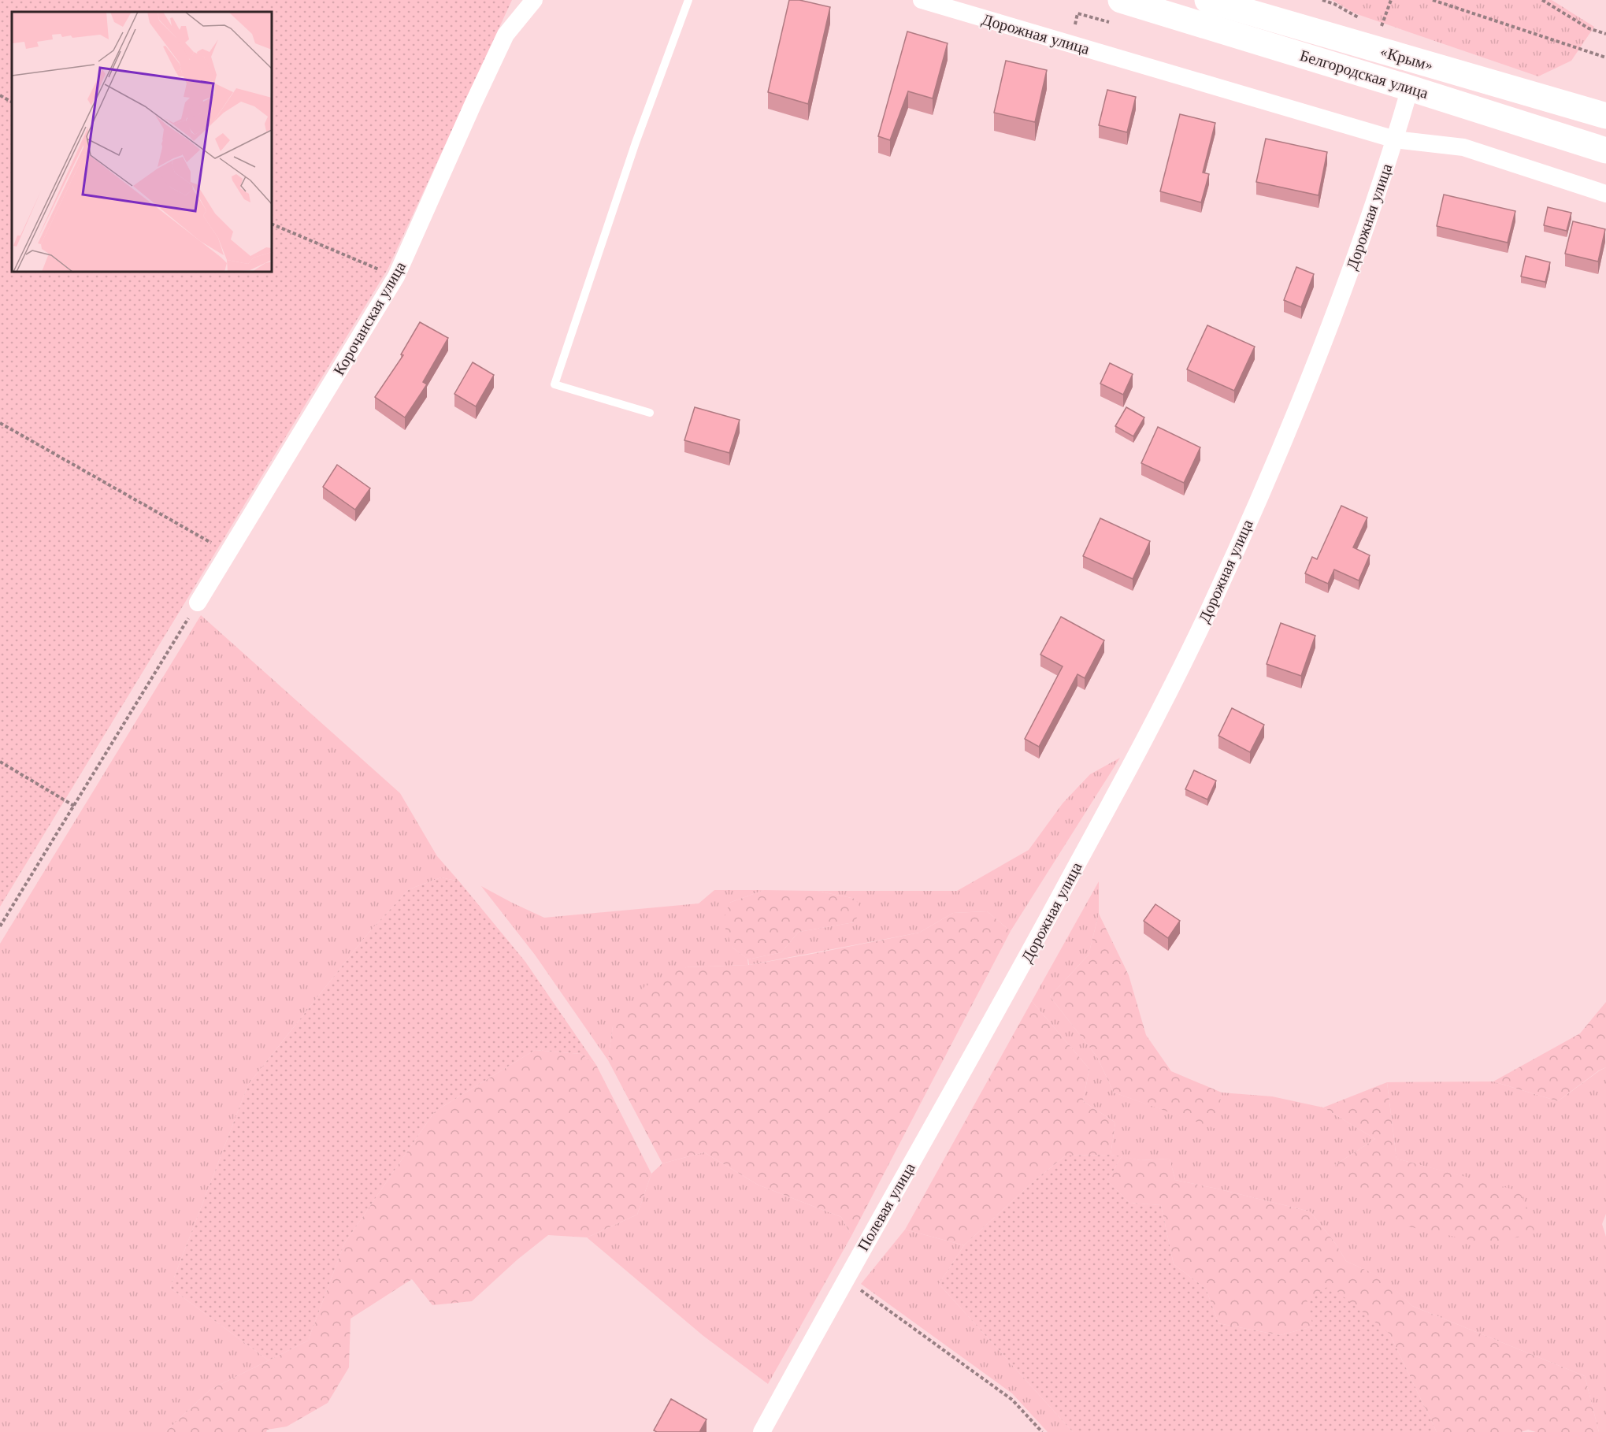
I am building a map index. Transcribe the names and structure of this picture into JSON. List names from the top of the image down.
{
  "streets": {
    "main road": ["«Крым»", "Белгородская улица"],
    "street": ["Дорожная улица", "Корочанская улица", "Полевая улица"]
  },
  "crossings": [
    ["Дорожная улица", "Белгородская улица"],
    ["Дорожная улица", "Полевая улица"]
  ]
}
